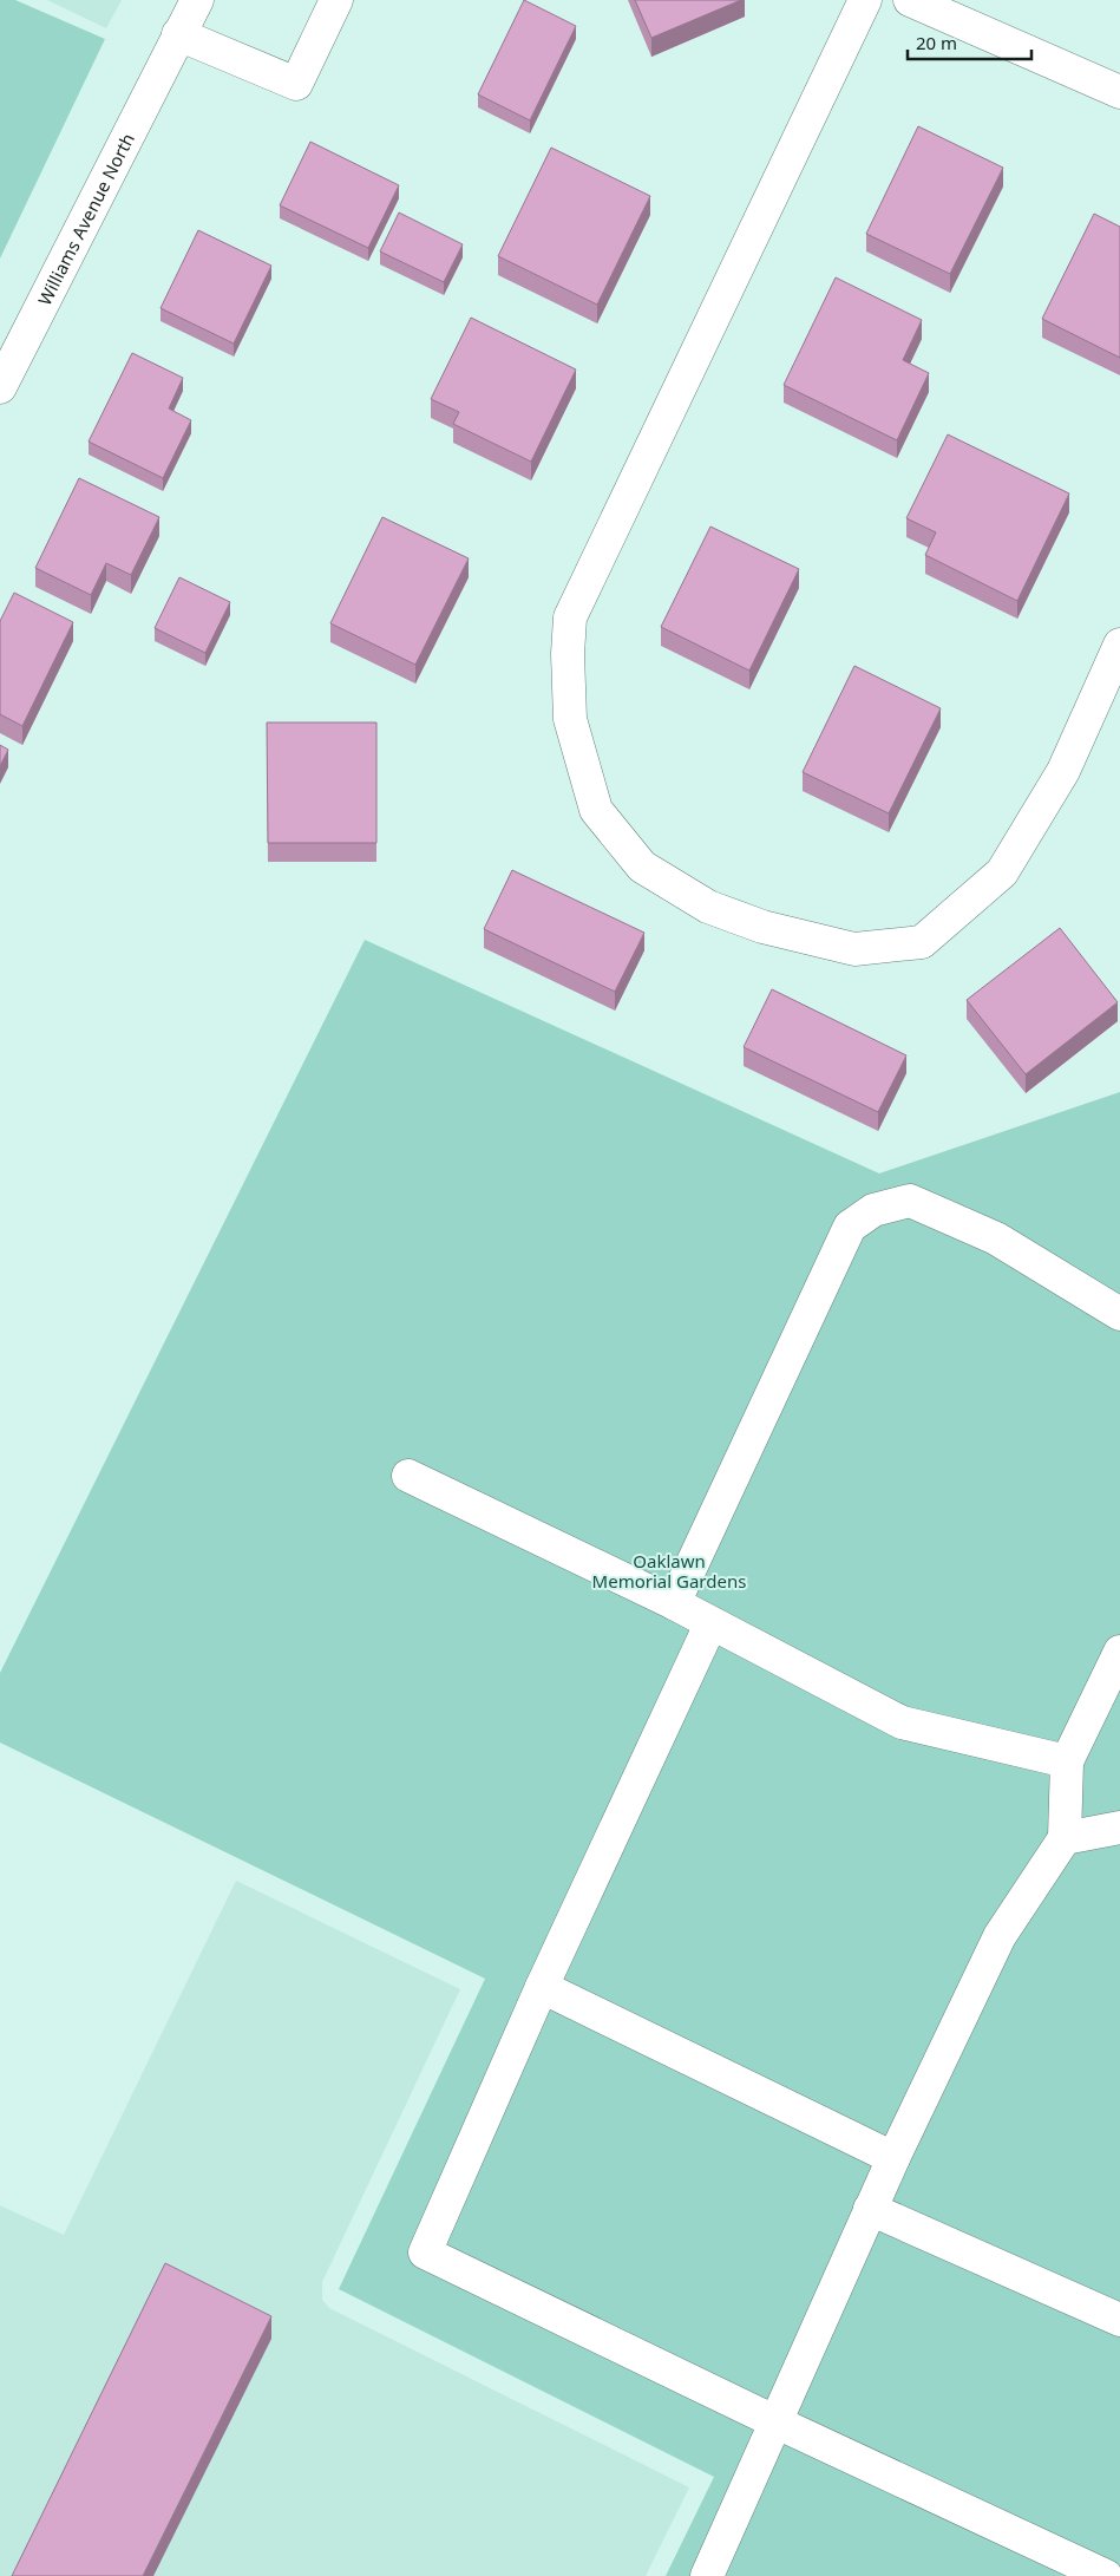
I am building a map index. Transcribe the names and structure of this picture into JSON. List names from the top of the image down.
{
  "streets": {
    "street": ["Williams Avenue North"]
  },
  "parks": ["Oaklawn Memorial Gardens"],
  "scale_bar": "20 m"
}
